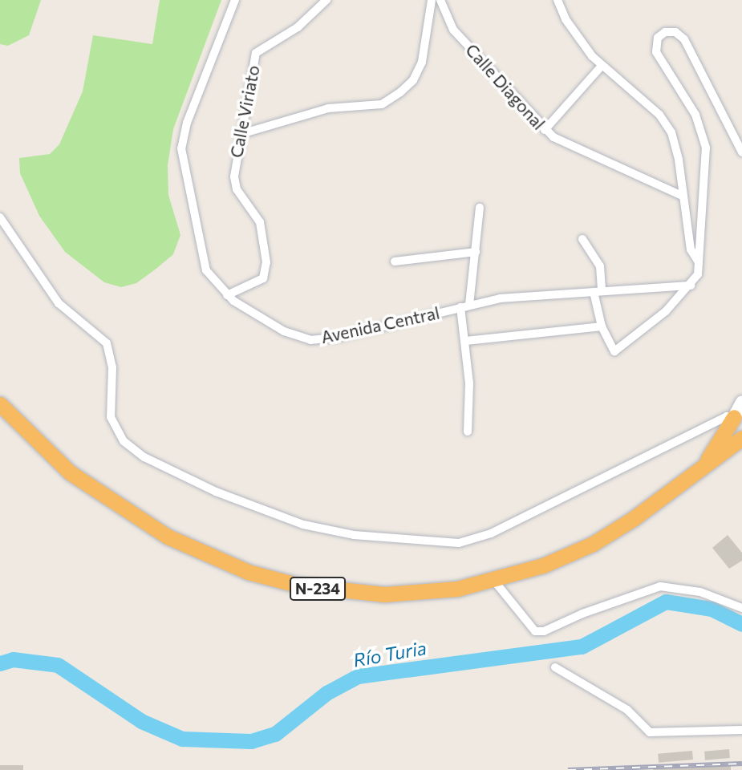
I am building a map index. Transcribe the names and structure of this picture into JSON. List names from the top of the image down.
{
  "streets": {
    "highway": ["N-234"],
    "street": ["Calle Diagonal", "Calle Viriato", "Avenida Central"]
  },
  "crossings": [
    ["Calle Viriato", "Avenida Central"]
  ],
  "water": ["Río Turia"]
}
